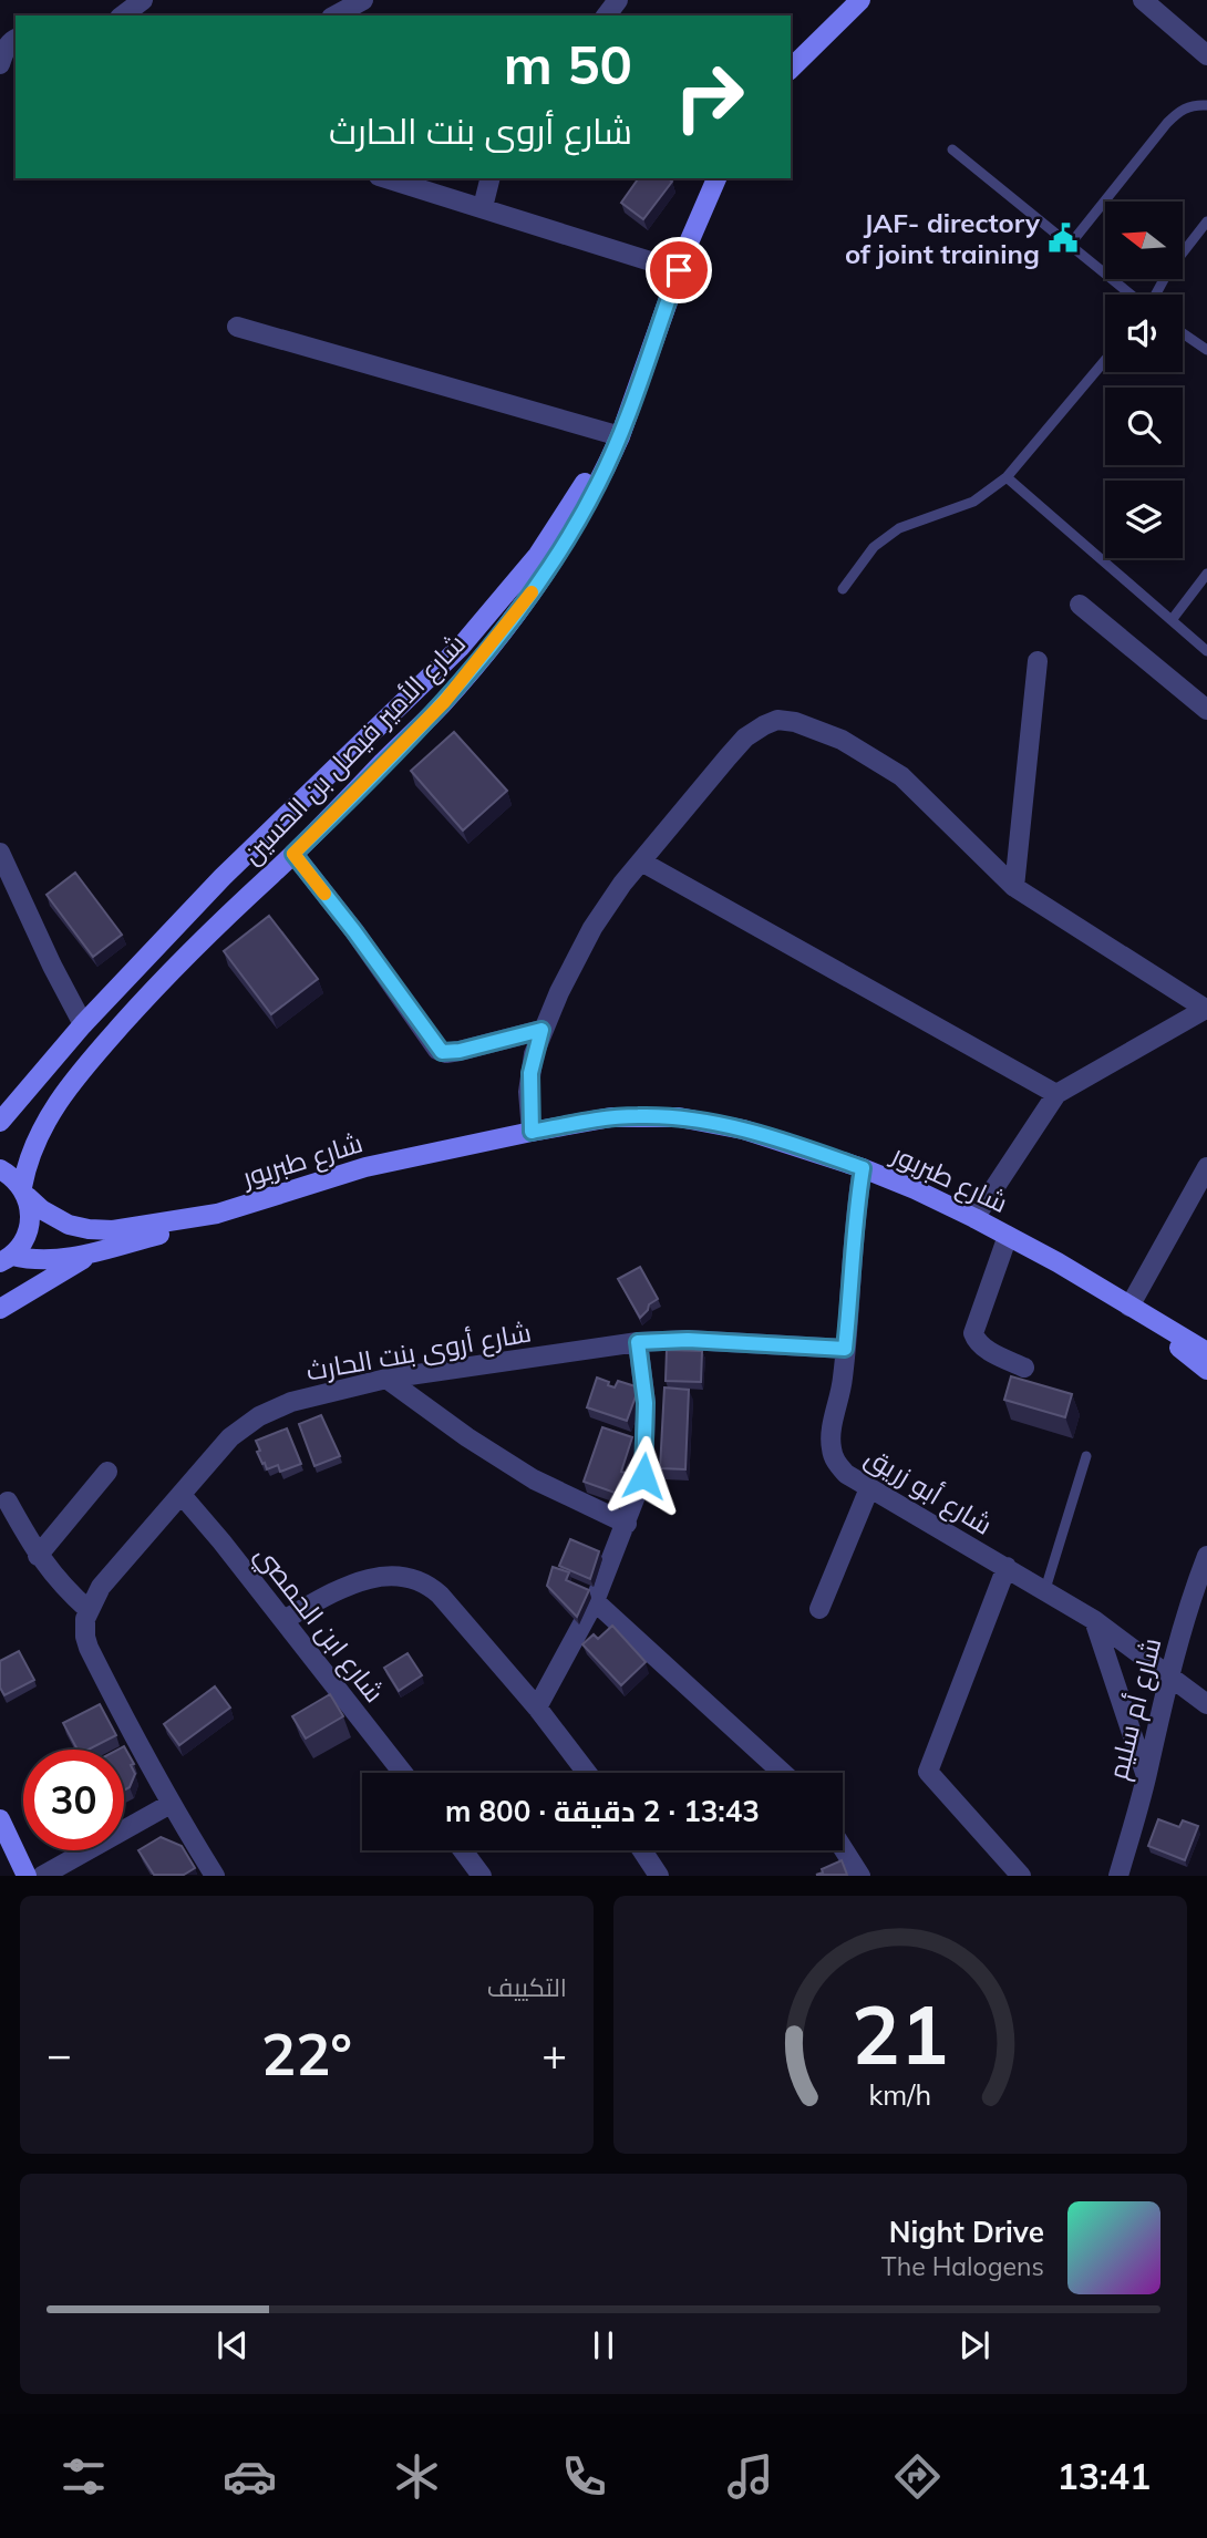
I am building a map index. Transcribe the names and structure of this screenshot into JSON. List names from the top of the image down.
{
  "streets": {
    "street": [
      "شارع الأمير فيصل بن الحسين",
      "شارع طبربور",
      "شارع أروى بنت الحارث",
      "شارع أبو زريق",
      "شارع ابن الحمصي",
      "شارع أم سليم"
    ]
  },
  "crossings": [
    ["شارع الأمير فيصل بن الحسين", "شارع طبربور"],
    ["شارع طبربور", "شارع أبو زريق"],
    ["شارع أروى بنت الحارث", "شارع أبو زريق"],
    ["شارع أروى بنت الحارث", "شارع ابن الحمصي"],
    ["شارع أبو زريق", "شارع أم سليم"]
  ],
  "places": {
    "public building": ["JAF- directory of joint training"]
  },
  "north": "left",
  "page": {
    "turn": ["50 m", "شارع أروى بنت الحارث"],
    "limit": "30",
    "trip": "13:43 · 2 دقيقة · 800 m",
    "tile": "التكييف",
    "heat": ["−", "22°", "+"],
    "song": ["Night Drive", "The Halogens"],
    "tabs": "13:41",
    "gauge": ["21", "km/h"]
  }
}
